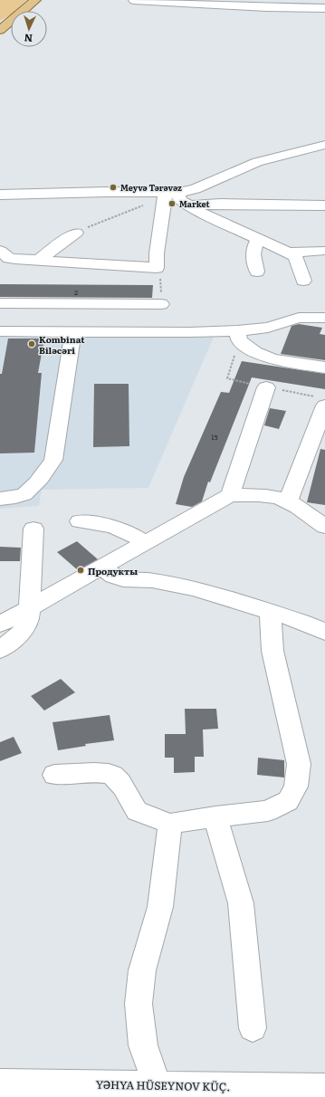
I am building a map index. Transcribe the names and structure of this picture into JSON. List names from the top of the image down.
{
  "streets": {
    "street": ["YƏHYA HÜSEYNOV KÜÇ."]
  },
  "places": [
    "Meyvə Tərəvəz",
    "Market",
    "Kombinat Biləcəri",
    "Продукты"
  ],
  "house_numbers": ["2", "15"],
  "north": "bottom"
}
